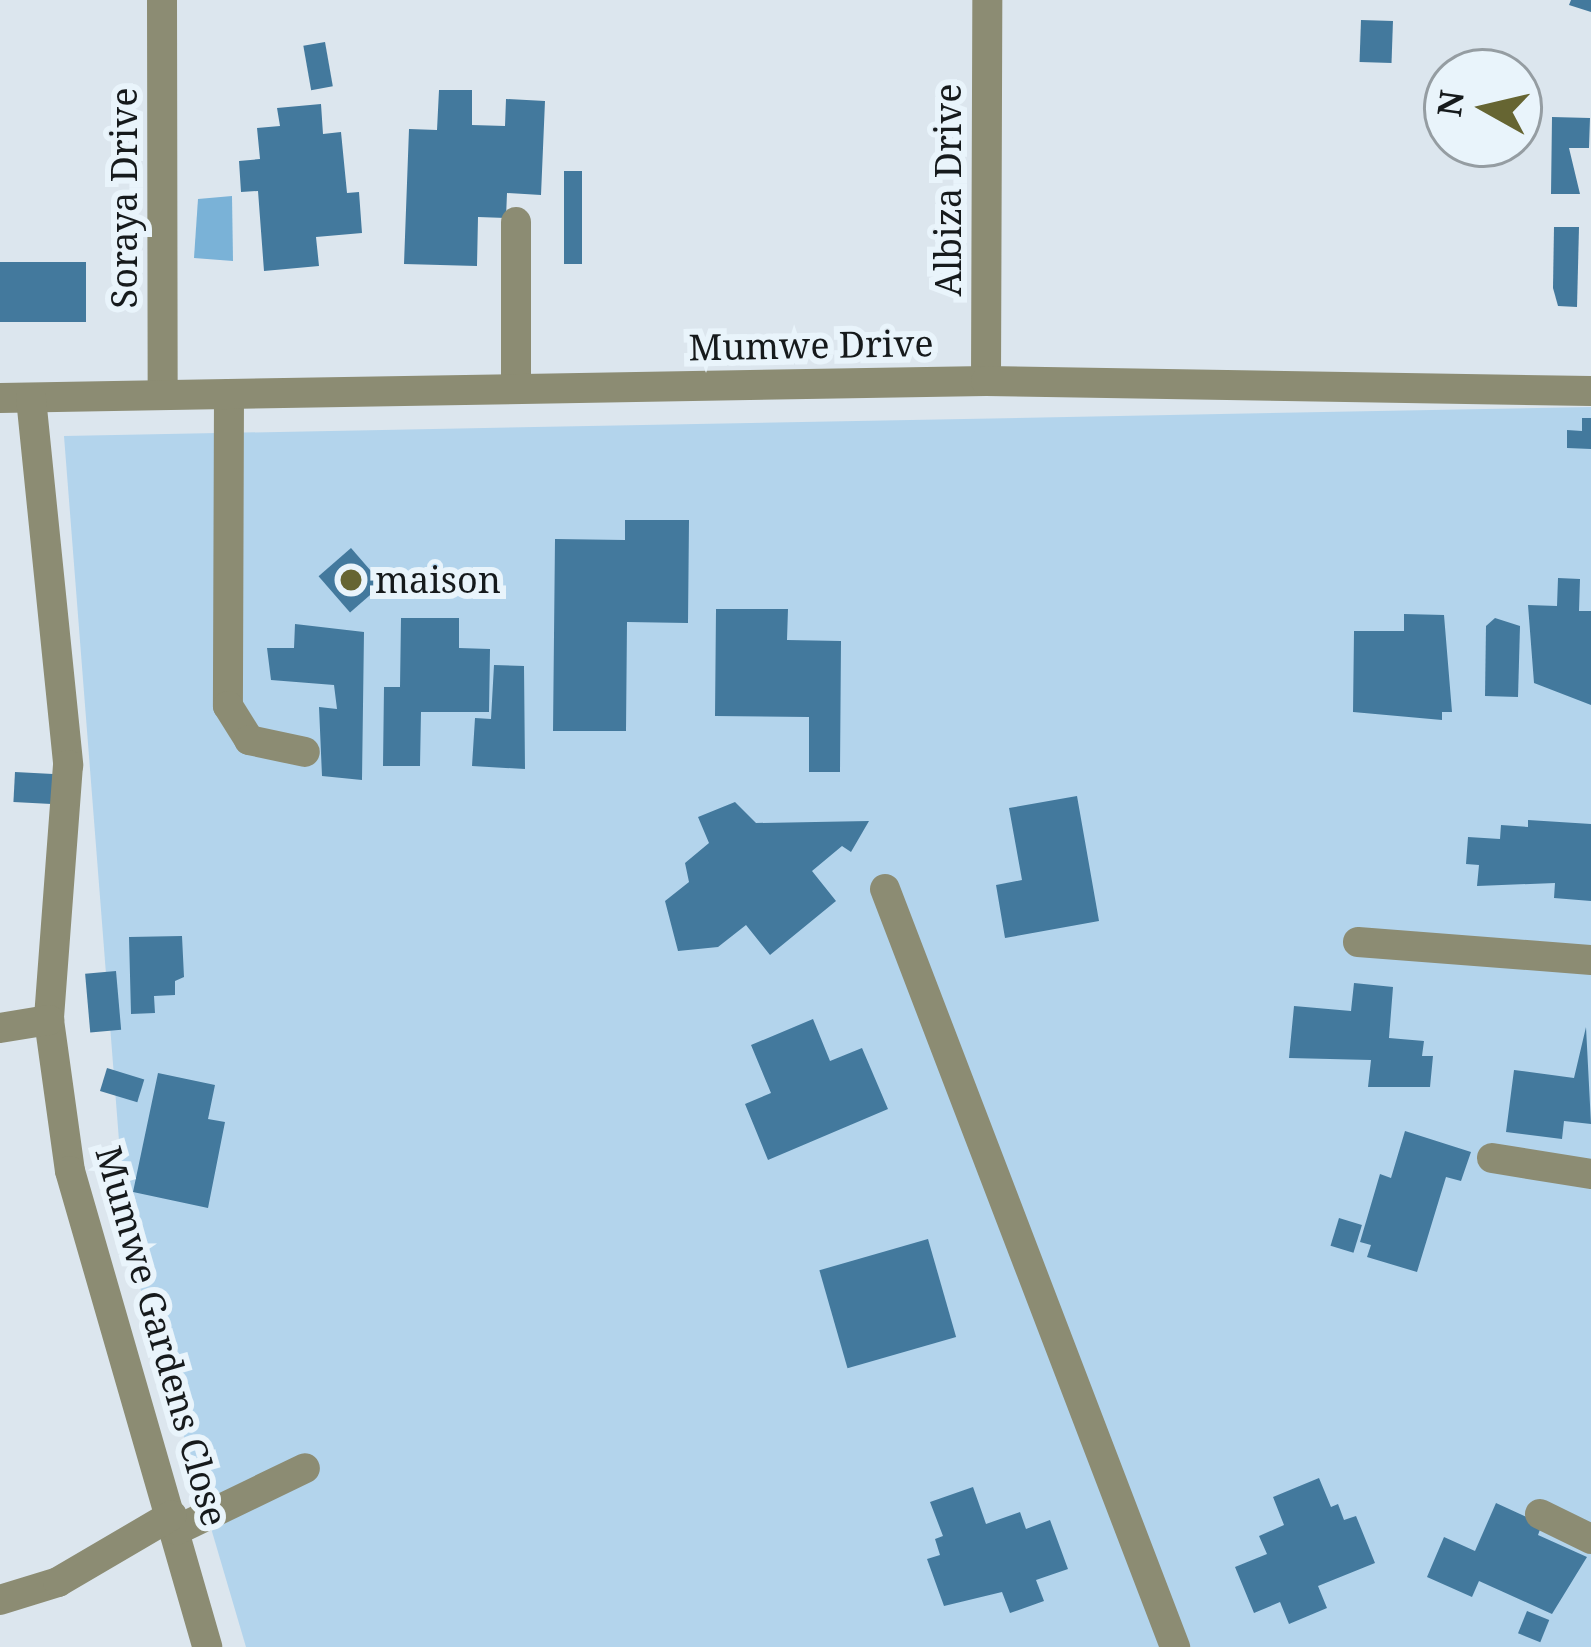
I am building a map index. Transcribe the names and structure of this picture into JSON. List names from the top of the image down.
{
  "streets": {
    "street": [
      "Albiza Drive",
      "Soraya Drive",
      "Mumwe Drive",
      "Mumwe Gardens Close"
    ]
  },
  "crossings": [
    ["Albiza Drive", "Mumwe Drive"],
    ["Soraya Drive", "Mumwe Drive"],
    ["Mumwe Drive", "Mumwe Gardens Close"]
  ],
  "places": ["maison"],
  "north": "left"
}
